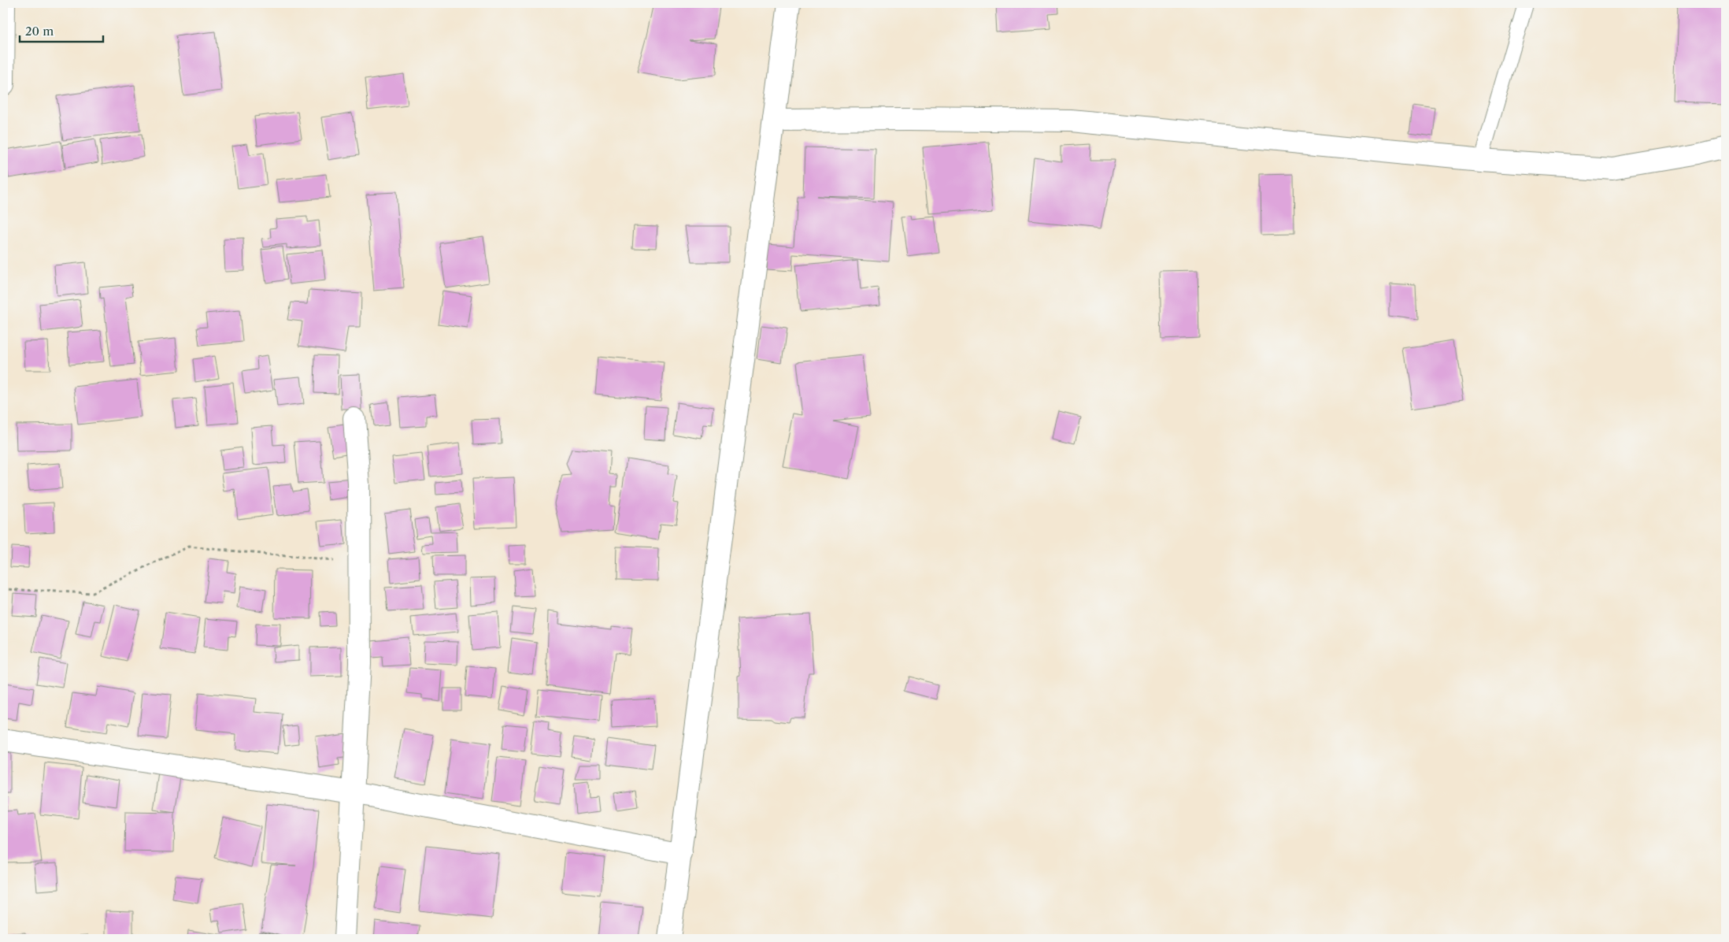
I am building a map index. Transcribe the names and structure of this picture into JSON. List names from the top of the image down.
{
  "scale_bar": "20 m"
}
